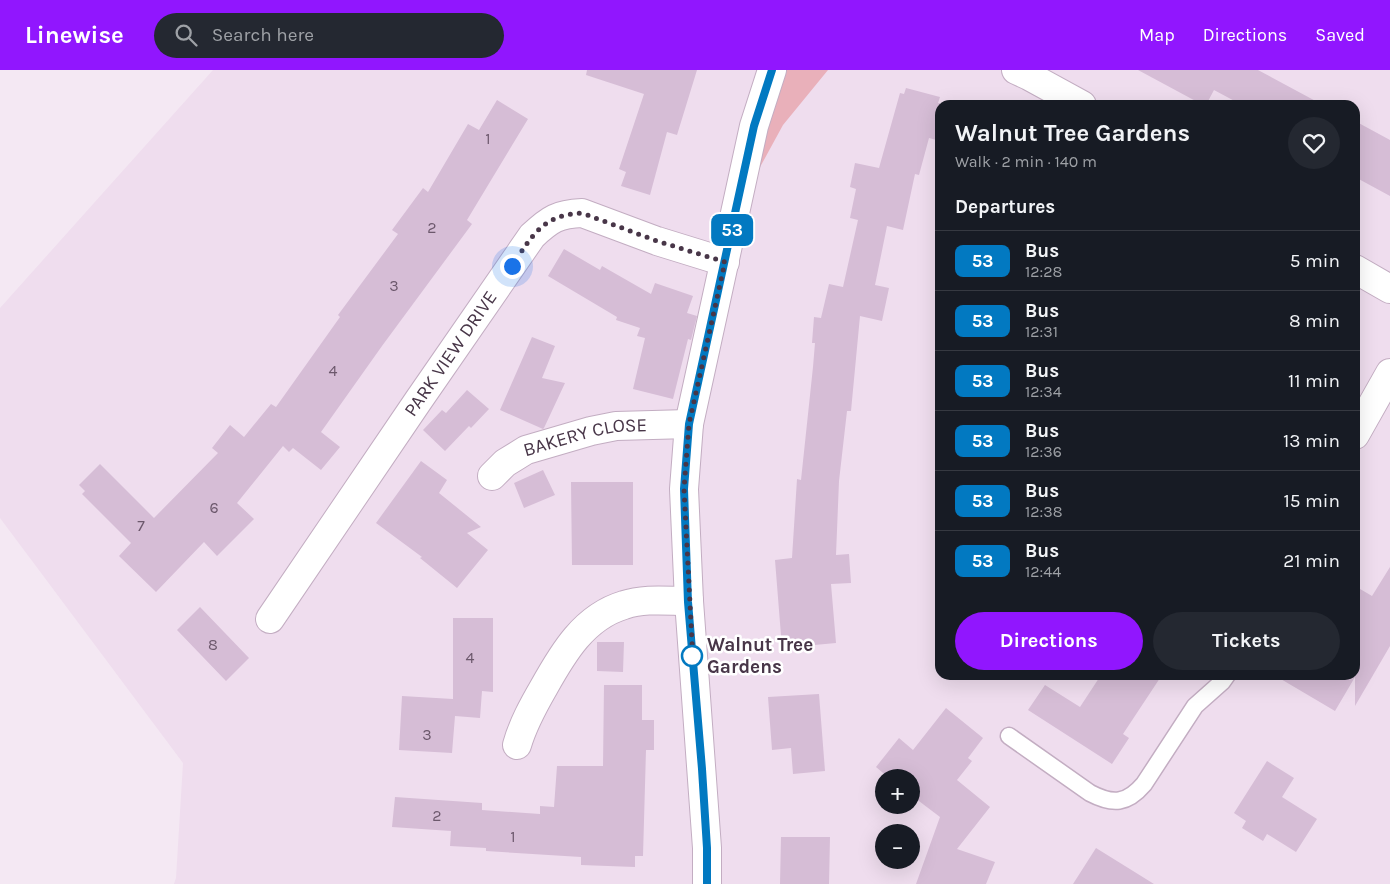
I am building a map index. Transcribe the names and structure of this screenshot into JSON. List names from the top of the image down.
{
  "streets": {
    "street": ["PARK VIEW DRIVE", "BAKERY CLOSE"]
  },
  "places": ["Walnut Tree Gardens"],
  "lines": ["bus line 53"],
  "house_numbers": [
    "1",
    "2",
    "3",
    "4",
    "6",
    "7",
    "8",
    "4",
    "3",
    "2",
    "1"
  ],
  "page": {
    "header": "Linewise",
    "search": "Search here",
    "nav": ["Map", "Directions", "Saved"],
    "on_map": "53",
    "heading": [
      ["Walnut Tree Gardens", "Walk · 2 min · 140 m"],
      "Departures"
    ],
    "list": [
      {
        "mark": "53",
        "name": "Bus",
        "note": "12:28",
        "value": "5 min"
      },
      {
        "mark": "53",
        "name": "Bus",
        "note": "12:31",
        "value": "8 min"
      },
      {
        "mark": "53",
        "name": "Bus",
        "note": "12:34",
        "value": "11 min"
      },
      {
        "mark": "53",
        "name": "Bus",
        "note": "12:36",
        "value": "13 min"
      },
      {
        "mark": "53",
        "name": "Bus",
        "note": "12:38",
        "value": "15 min"
      },
      {
        "mark": "53",
        "name": "Bus",
        "note": "12:44",
        "value": "21 min"
      }
    ],
    "buttons": ["Directions", "Tickets"],
    "map_buttons": ["+", "−"]
  }
}
